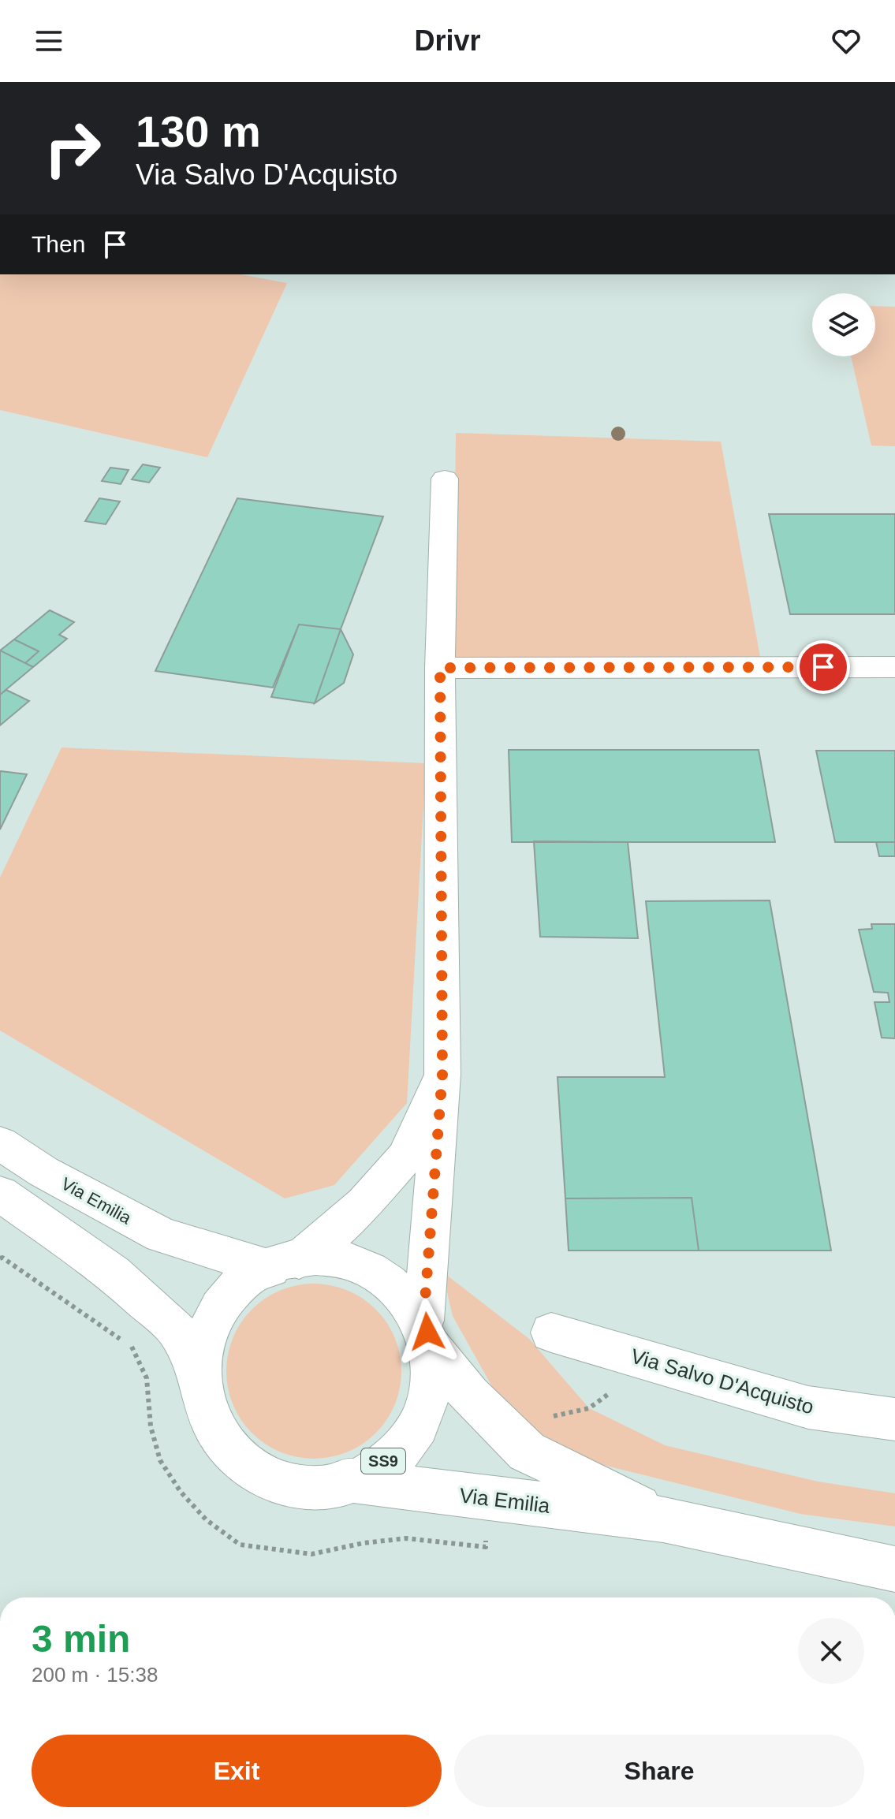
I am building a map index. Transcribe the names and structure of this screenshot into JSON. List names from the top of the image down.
{
  "streets": {
    "street": ["Via Emilia", "Via Salvo D'Acquisto", "SS9"]
  },
  "page": {
    "header": "Drivr",
    "turn": ["130 m", "Via Salvo D'Acquisto"],
    "then": "Then",
    "heading": ["3 min", "200 m · 15:38"],
    "buttons": ["Exit", "Share"]
  }
}
